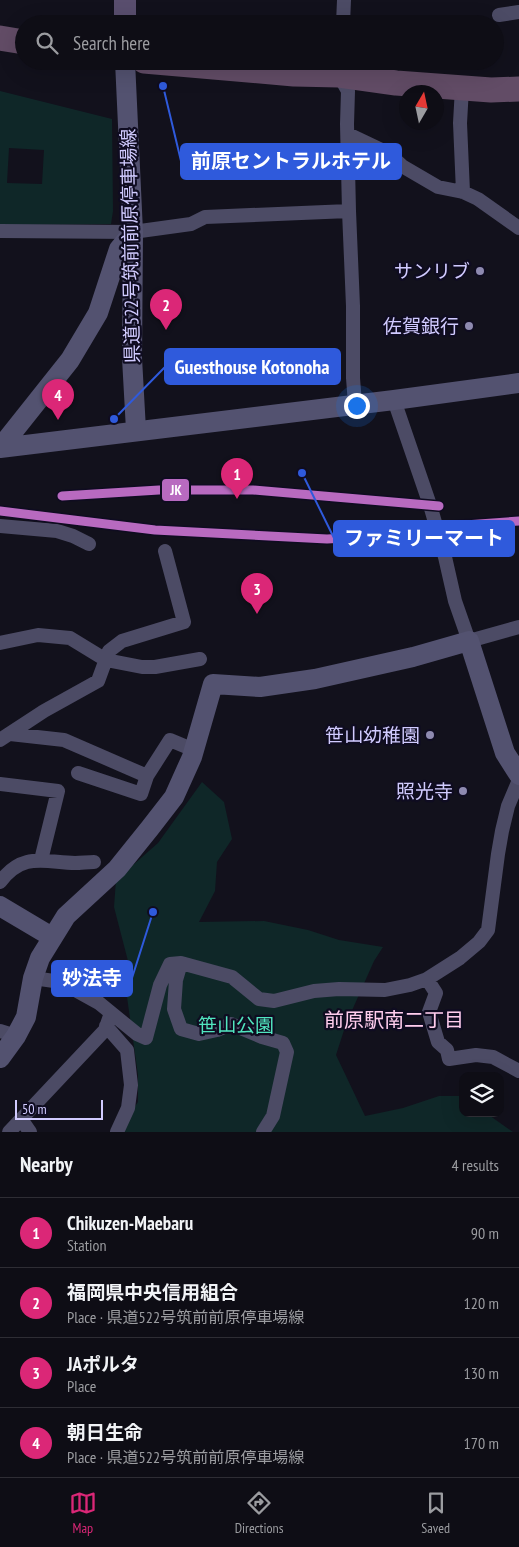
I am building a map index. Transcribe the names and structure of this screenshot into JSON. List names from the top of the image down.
{
  "streets": {
    "street": ["県道522号筑前前原停車場線"]
  },
  "districts": ["前原駅南二丁目"],
  "parks": ["笹山公園"],
  "places": [
    "前原セントラルホテル",
    "サンリブ",
    "佐賀銀行",
    "Guesthouse Kotonoha",
    "ファミリーマート",
    "笹山幼稚園",
    "照光寺",
    "妙法寺"
  ],
  "lines": ["transit line JK"],
  "scale_bar": "50 m",
  "north": "top",
  "page": {
    "search": "Search here",
    "pins": [
      "2",
      "4",
      "1",
      "3"
    ],
    "scale": "50 m",
    "heading": ["Nearby", "4 results"],
    "list": [
      {
        "mark": "1",
        "name": "Chikuzen-Maebaru",
        "note": "Station",
        "value": "90 m"
      },
      {
        "mark": "2",
        "name": "福岡県中央信用組合",
        "note": "Place · 県道522号筑前前原停車場線",
        "value": "120 m"
      },
      {
        "mark": "3",
        "name": "JAポルタ",
        "note": "Place",
        "value": "130 m"
      },
      {
        "mark": "4",
        "name": "朝日生命",
        "note": "Place · 県道522号筑前前原停車場線",
        "value": "170 m"
      }
    ],
    "nav": ["Map", "Directions", "Saved"]
  }
}
